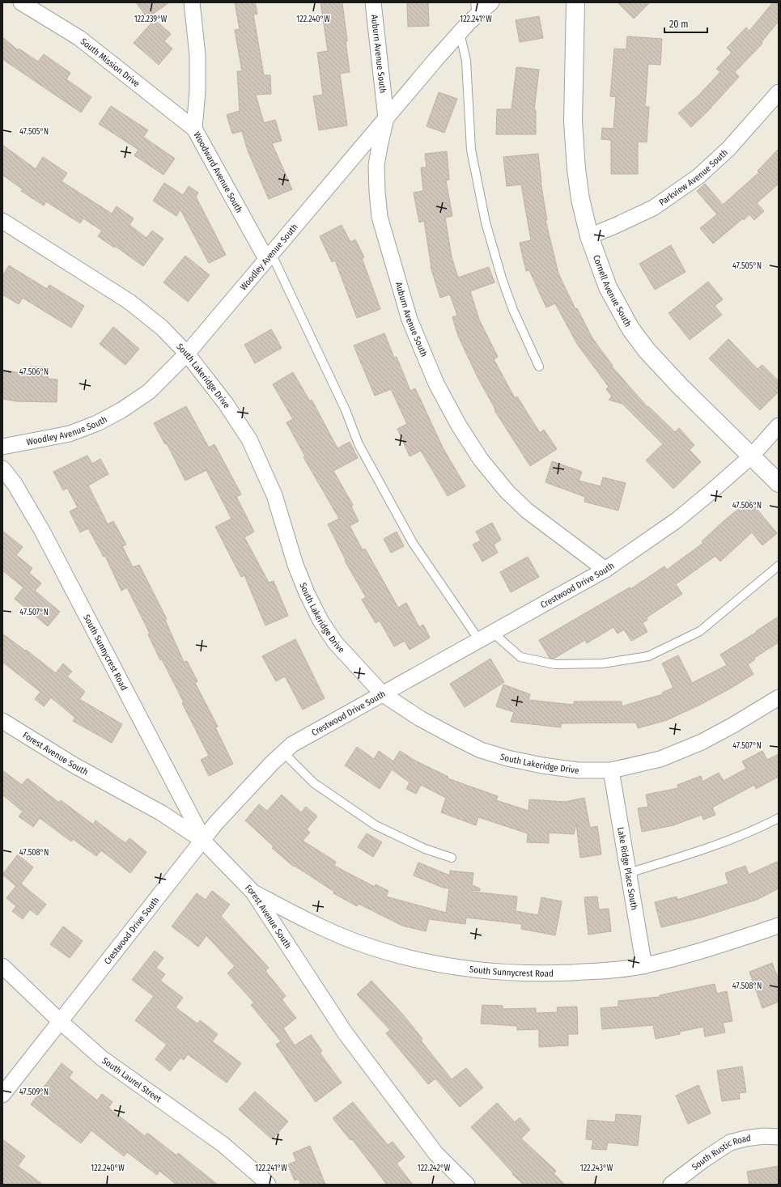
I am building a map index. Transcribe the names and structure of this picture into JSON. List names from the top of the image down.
{
  "streets": {
    "street": [
      "Auburn Avenue South",
      "South Mission Drive",
      "Woodward Avenue South",
      "Parkview Avenue South",
      "Woodley Avenue South",
      "Cornell Avenue South",
      "South Lakeridge Drive",
      "Crestwood Drive South",
      "South Sunnycrest Road",
      "Forest Avenue South",
      "Lake Ridge Place South",
      "South Laurel Street",
      "South Rustic Road"
    ]
  },
  "crossings": [
    ["Auburn Avenue South", "Woodley Avenue South"],
    ["Auburn Avenue South", "Crestwood Drive South"],
    ["South Mission Drive", "Woodward Avenue South"],
    ["Woodward Avenue South", "Woodley Avenue South"],
    ["Parkview Avenue South", "Cornell Avenue South"],
    ["Woodley Avenue South", "South Lakeridge Drive"],
    ["Cornell Avenue South", "Crestwood Drive South"],
    ["South Lakeridge Drive", "Crestwood Drive South"],
    ["South Lakeridge Drive", "Lake Ridge Place South"],
    ["Crestwood Drive South", "South Sunnycrest Road"],
    ["Crestwood Drive South", "Forest Avenue South"],
    ["Crestwood Drive South", "South Laurel Street"],
    ["South Sunnycrest Road", "Forest Avenue South"],
    ["South Sunnycrest Road", "Lake Ridge Place South"]
  ],
  "scale_bar": "20 m",
  "coordinates": [
    "122.239°W",
    "122.240°W",
    "122.241°W",
    "47.505°N",
    "47.506°N",
    "47.507°N",
    "47.508°N",
    "47.509°N",
    "122.242°W",
    "122.243°W"
  ]
}
